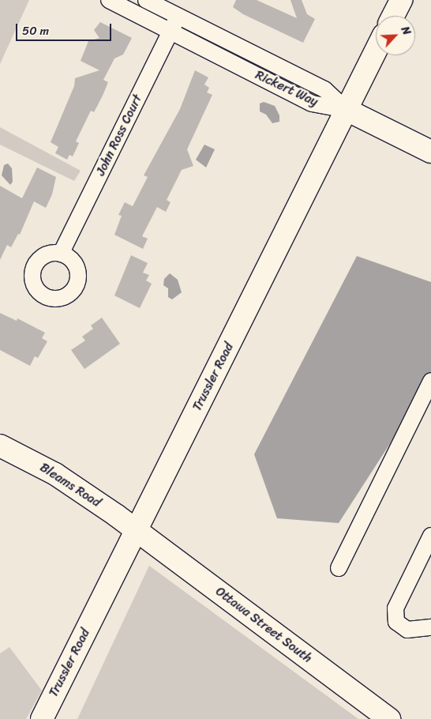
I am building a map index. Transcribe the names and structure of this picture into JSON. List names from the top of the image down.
{
  "streets": {
    "main road": ["Trussler Road", "Bleams Road", "Ottawa Street South"],
    "street": ["Rickert Way", "John Ross Court"]
  },
  "crossings": [
    ["Rickert Way", "John Ross Court"],
    ["Rickert Way", "Trussler Road"],
    ["Trussler Road", "Bleams Road"],
    ["Trussler Road", "Ottawa Street South"],
    ["Bleams Road", "Ottawa Street South"]
  ],
  "scale_bar": "50 m",
  "north": "top right"
}
